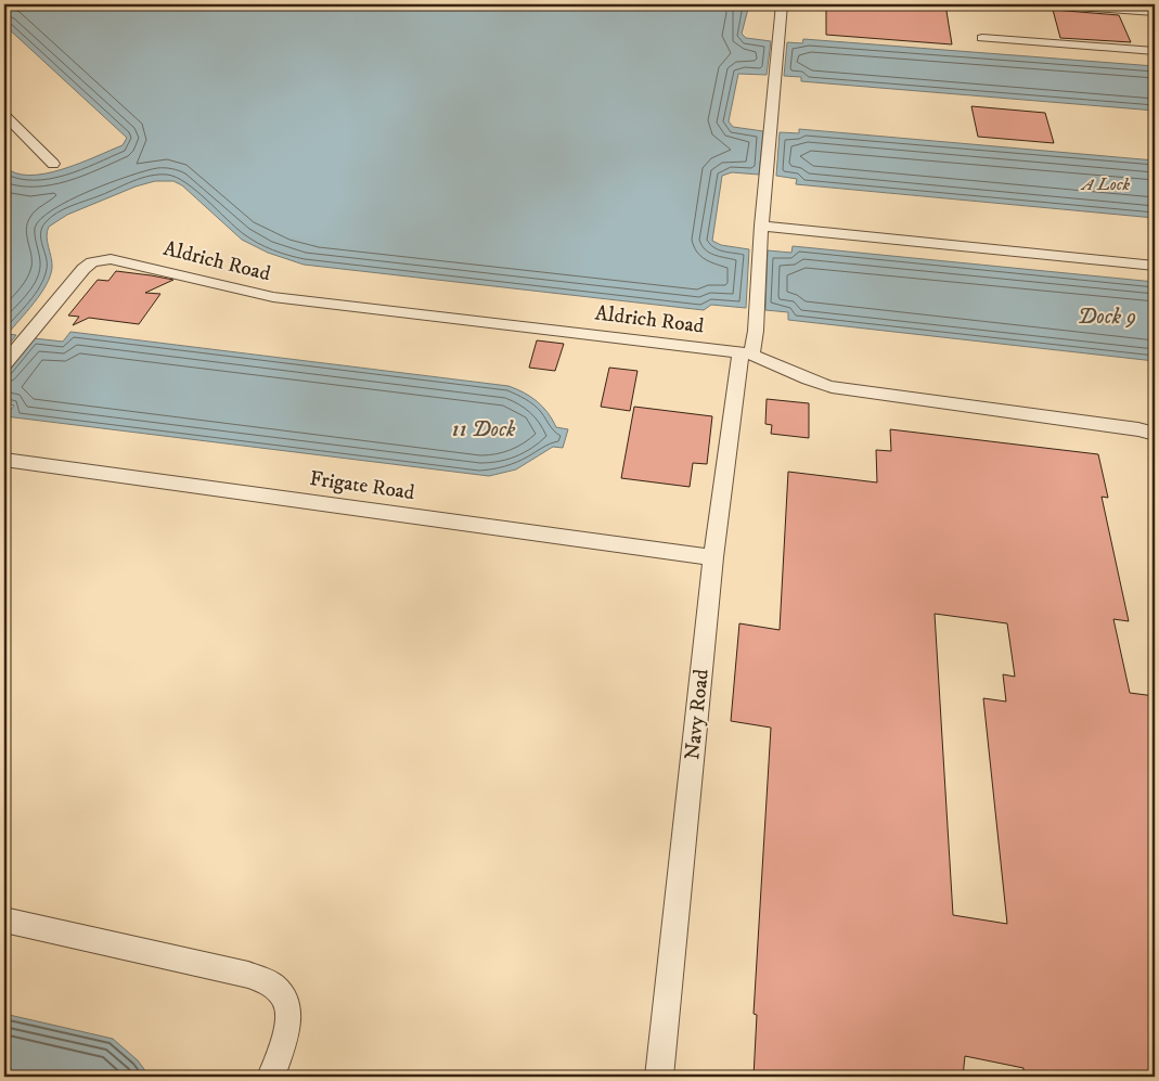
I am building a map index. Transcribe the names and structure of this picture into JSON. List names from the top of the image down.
{
  "streets": {
    "lane": ["Aldrich Road", "Frigate Road", "Navy Road"]
  },
  "crossings": [
    ["Aldrich Road", "Navy Road"],
    ["Frigate Road", "Navy Road"]
  ],
  "water": ["A Lock", "Dock 9", "11 Dock"]
}
